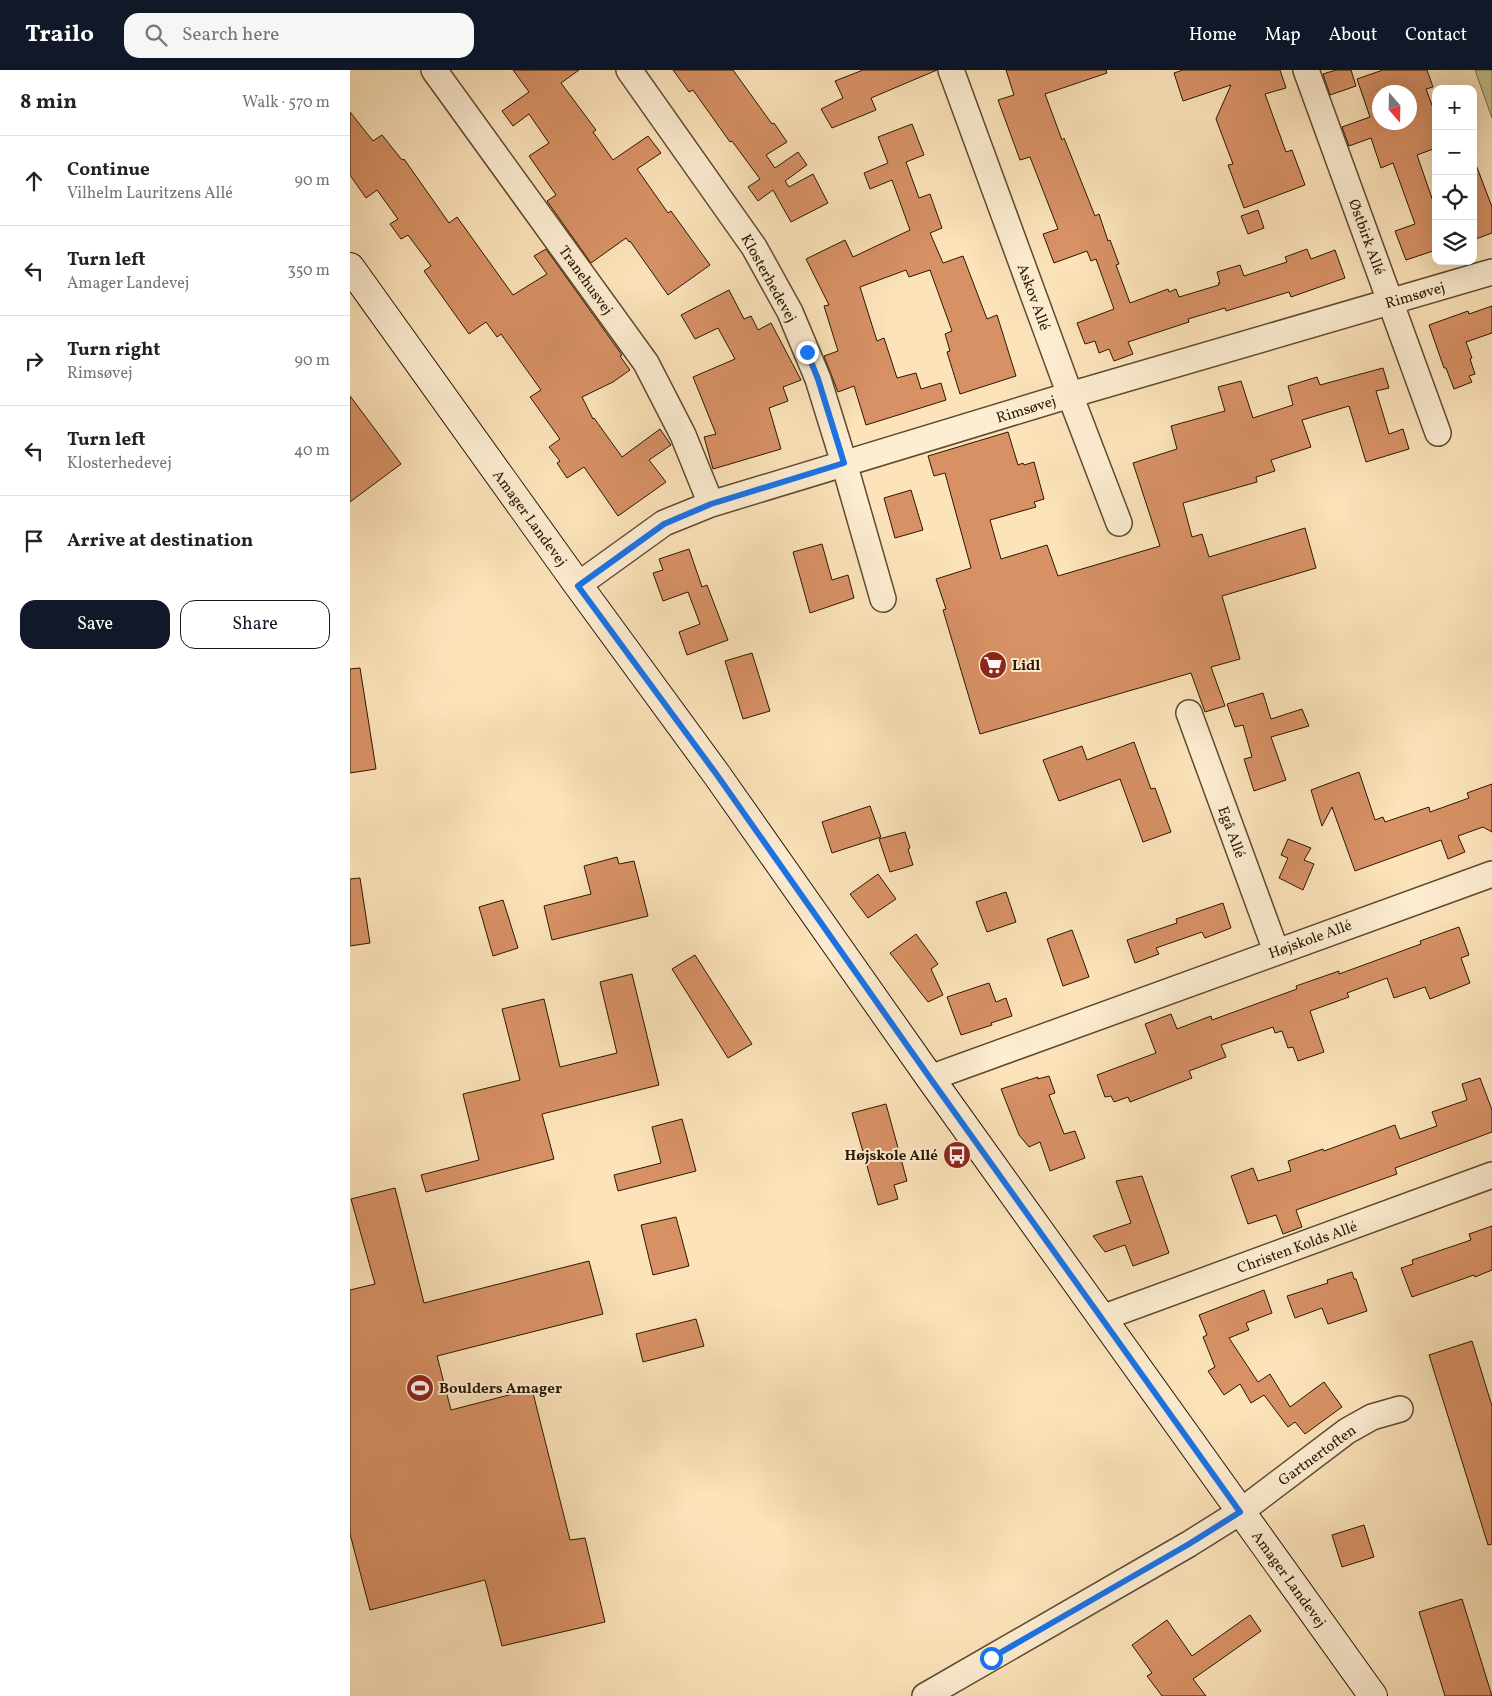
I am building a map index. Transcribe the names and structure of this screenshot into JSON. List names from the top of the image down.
{
  "streets": {
    "street": [
      "Østbirk Allé",
      "Klosterhedevej",
      "Tranehusvej",
      "Rimsøvej",
      "Askov Allé",
      "Amager Landevej",
      "Egå Allé",
      "Højskole Allé",
      "Christen Kolds Allé",
      "Gartnertoften"
    ]
  },
  "crossings": [
    ["Østbirk Allé", "Rimsøvej"],
    ["Klosterhedevej", "Rimsøvej"],
    ["Tranehusvej", "Rimsøvej"],
    ["Rimsøvej", "Askov Allé"],
    ["Rimsøvej", "Amager Landevej"],
    ["Amager Landevej", "Højskole Allé"],
    ["Amager Landevej", "Christen Kolds Allé"],
    ["Amager Landevej", "Gartnertoften"],
    ["Egå Allé", "Højskole Allé"]
  ],
  "places": {
    "supermarket": ["Lidl"],
    "bus stop": ["Højskole Allé"],
    "sports": ["Boulders Amager"]
  },
  "north": "bottom",
  "page": {
    "header": "Trailo",
    "search": "Search here",
    "nav": [
      "Home",
      "Map",
      "About",
      "Contact"
    ],
    "heading": ["8 min", "Walk · 570 m"],
    "map_buttons": ["+", "−"],
    "list": [
      ["Continue", "Vilhelm Lauritzens Allé", "90 m"],
      ["Turn left", "Amager Landevej", "350 m"],
      ["Turn right", "Rimsøvej", "90 m"],
      ["Turn left", "Klosterhedevej", "40 m"],
      "Arrive at destination"
    ],
    "buttons": ["Save", "Share"]
  }
}
